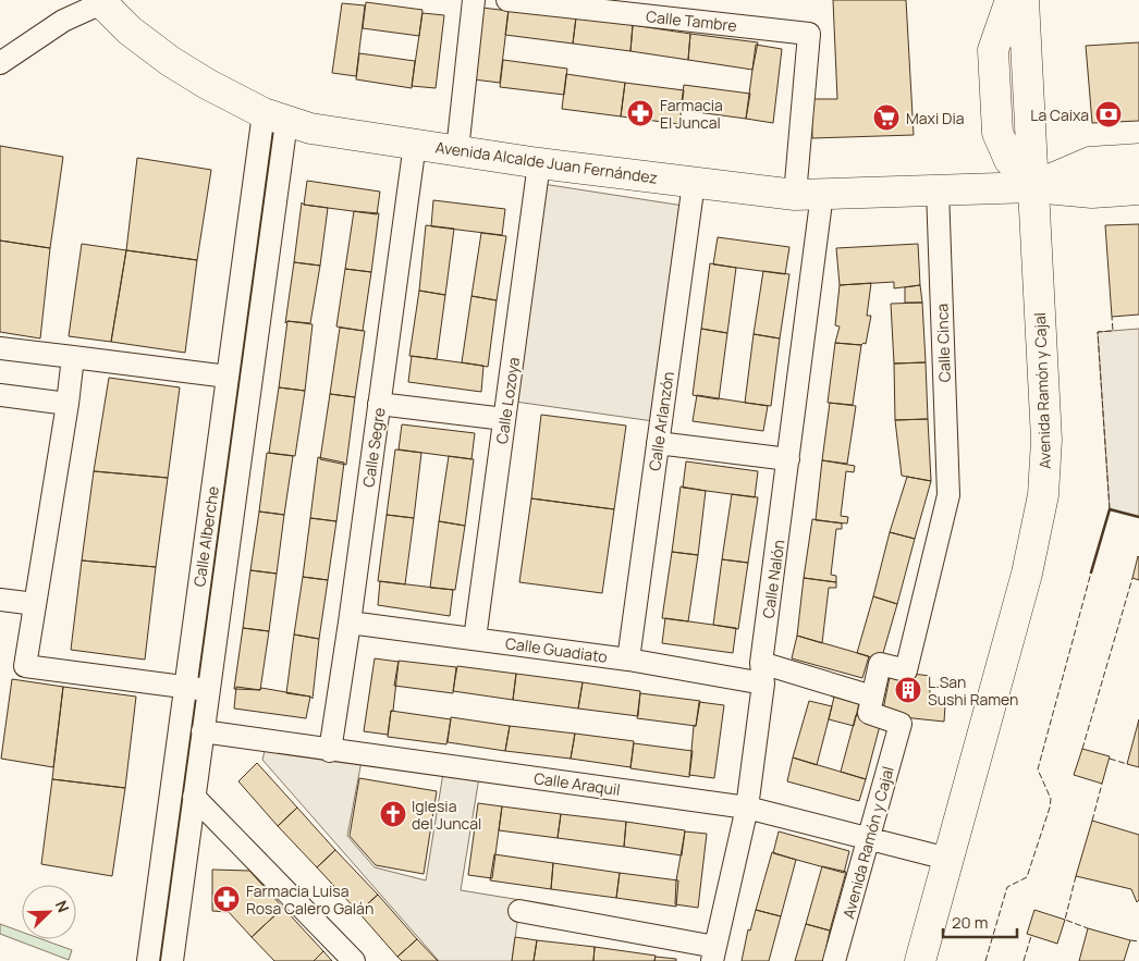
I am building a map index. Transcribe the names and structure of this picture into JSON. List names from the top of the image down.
{
  "streets": {
    "main road": ["Avenida Alcalde Juan Fernández", "Avenida Ramón y Cajal"],
    "street": [
      "Calle Tambre",
      "Calle Cinca",
      "Calle Lozoya",
      "Calle Arlanzón",
      "Calle Segre",
      "Calle Alberche",
      "Calle Nalón",
      "Calle Guadiato",
      "Calle Araquil"
    ]
  },
  "crossings": [
    ["Calle Tambre", "Calle Nalón"],
    ["Avenida Alcalde Juan Fernández", "Calle Cinca"],
    ["Avenida Alcalde Juan Fernández", "Avenida Ramón y Cajal"],
    ["Avenida Alcalde Juan Fernández", "Calle Lozoya"],
    ["Avenida Alcalde Juan Fernández", "Calle Arlanzón"],
    ["Avenida Alcalde Juan Fernández", "Calle Segre"],
    ["Avenida Alcalde Juan Fernández", "Calle Alberche"],
    ["Avenida Alcalde Juan Fernández", "Calle Nalón"],
    ["Calle Cinca", "Avenida Ramón y Cajal"],
    ["Calle Cinca", "Calle Guadiato"],
    ["Avenida Ramón y Cajal", "Calle Guadiato"],
    ["Avenida Ramón y Cajal", "Calle Araquil"],
    ["Calle Lozoya", "Calle Guadiato"],
    ["Calle Arlanzón", "Calle Guadiato"],
    ["Calle Segre", "Calle Guadiato"],
    ["Calle Segre", "Calle Araquil"],
    ["Calle Alberche", "Calle Araquil"],
    ["Calle Nalón", "Calle Guadiato"],
    ["Calle Nalón", "Calle Araquil"]
  ],
  "places": {
    "pharmacy": ["Farmacia El Juncal", "Farmacia Luisa Rosa Calero Galán"],
    "bank": ["La Caixa"],
    "supermarket": ["Maxi Dia"],
    "building": ["L.San Sushi Ramen"],
    "church": ["Iglesia del Juncal"]
  },
  "scale_bar": "20 m",
  "north": "top right"
}
